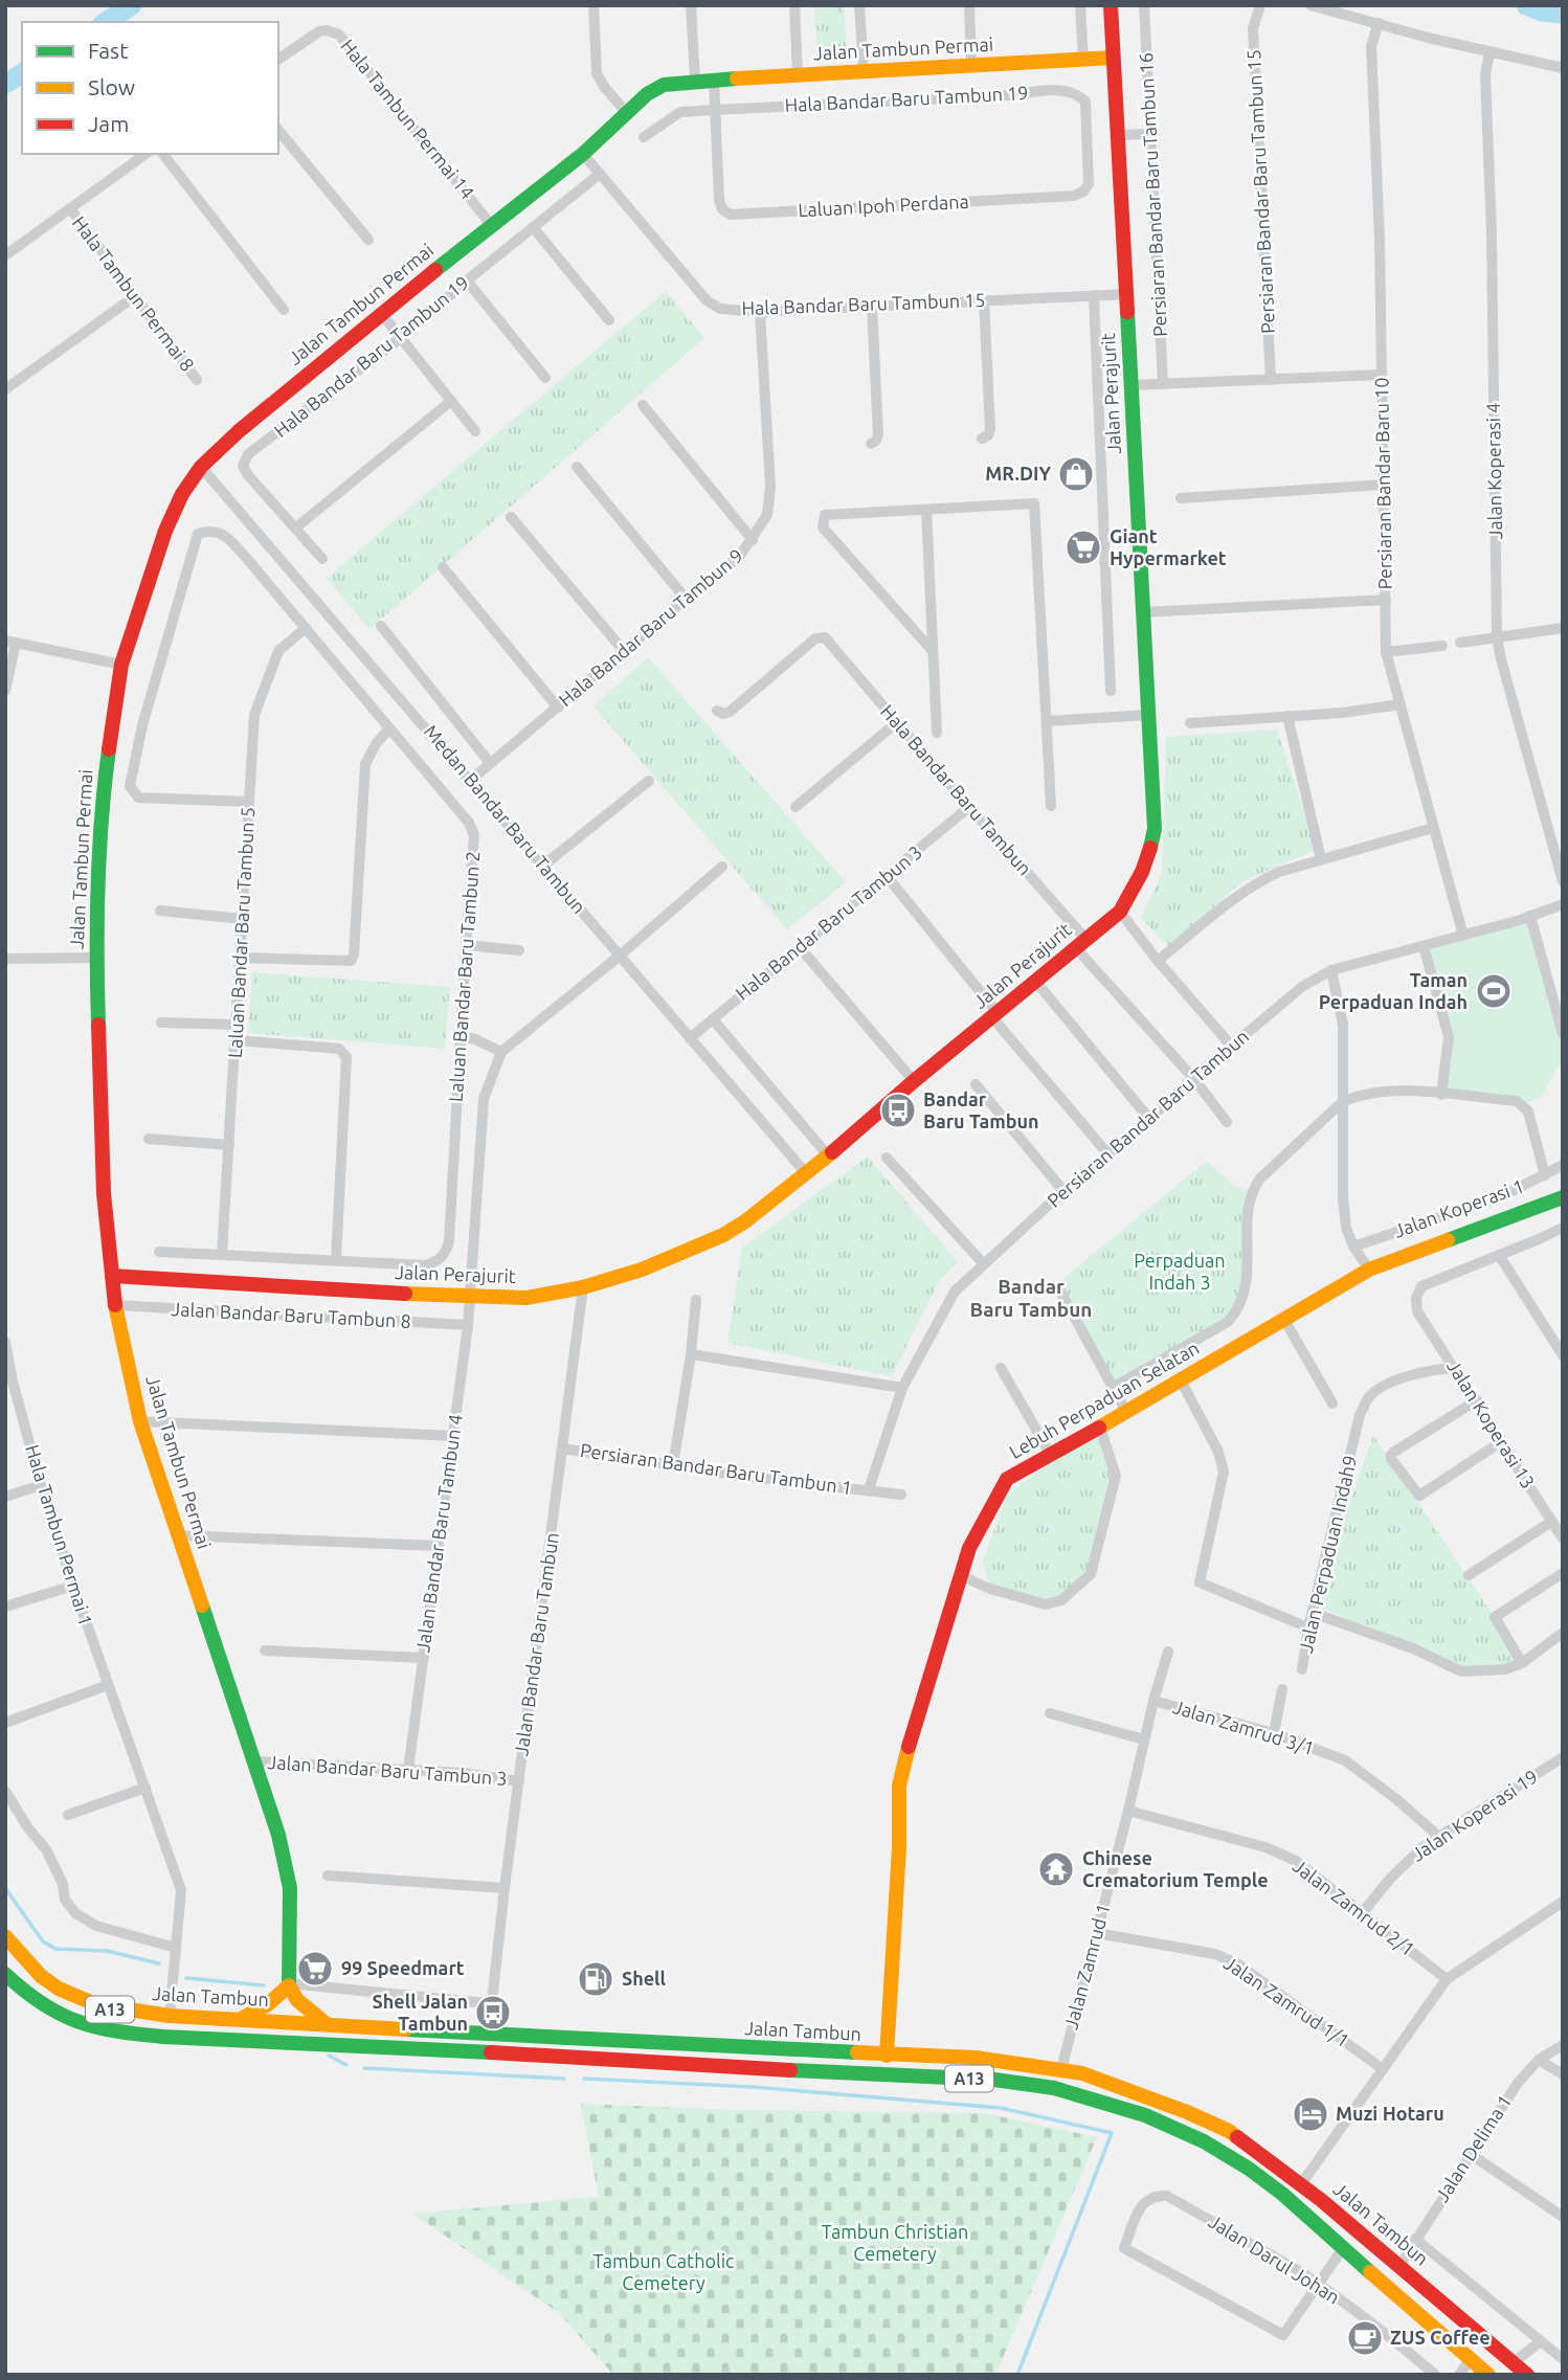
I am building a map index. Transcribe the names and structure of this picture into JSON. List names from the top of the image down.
{
  "streets": {
    "street": [
      "Jalan Tambun Permai",
      "Hala Bandar Baru Tambun 19",
      "Hala Tambun Permai 14",
      "Persiaran Bandar Baru Tambun 15",
      "Persiaran Bandar Baru Tambun 16",
      "Laluan Ipoh Perdana",
      "Hala Tambun Permai 8",
      "Hala Bandar Baru Tambun 15",
      "Jalan Perajurit",
      "Jalan Koperasi 4",
      "Persiaran Bandar Baru 10",
      "Hala Bandar Baru Tambun 9",
      "Hala Bandar Baru Tambun",
      "Medan Bandar Baru Tambun",
      "Hala Bandar Baru Tambun 3",
      "Laluan Bandar Baru Tambun 5",
      "Laluan Bandar Baru Tambun 2",
      "Persiaran Bandar Baru Tambun",
      "Jalan Koperasi 1",
      "Jalan Bandar Baru Tambun 8",
      "Lebuh Perpaduan Selatan",
      "Jalan Koperasi 13",
      "Persiaran Bandar Baru Tambun 1",
      "Jalan Bandar Baru Tambun 4",
      "Hala Tambun Permai 1",
      "Jalan Perpaduan Indah9",
      "Jalan Bandar Baru Tambun",
      "Jalan Zamrud 3/1",
      "Jalan Bandar Baru Tambun 3",
      "Jalan Koperasi 19",
      "Jalan Zamrud 2/1",
      "Jalan Zamrud 1",
      "Jalan Tambun",
      "Jalan Zamrud 1/1",
      "A13",
      "Jalan Delima 1",
      "Jalan Darul Johan"
    ]
  },
  "crossings": [
    ["Jalan Tambun Permai", "Hala Tambun Permai 14"],
    ["Jalan Tambun Permai", "Laluan Ipoh Perdana"],
    ["Jalan Tambun Permai", "Hala Bandar Baru Tambun 15"],
    ["Jalan Tambun Permai", "Jalan Perajurit"],
    ["Jalan Tambun Permai", "Medan Bandar Baru Tambun"],
    ["Jalan Tambun Permai", "Jalan Bandar Baru Tambun 8"],
    ["Jalan Tambun Permai", "Jalan Bandar Baru Tambun"],
    ["Jalan Tambun Permai", "Jalan Bandar Baru Tambun 3"],
    ["Hala Bandar Baru Tambun 19", "Laluan Ipoh Perdana"],
    ["Hala Bandar Baru Tambun 19", "Hala Bandar Baru Tambun 15"],
    ["Hala Bandar Baru Tambun 15", "Jalan Perajurit"],
    ["Hala Bandar Baru Tambun 15", "Hala Bandar Baru Tambun 9"],
    ["Jalan Perajurit", "Hala Bandar Baru Tambun"],
    ["Jalan Perajurit", "Medan Bandar Baru Tambun"],
    ["Jalan Perajurit", "Jalan Bandar Baru Tambun 4"],
    ["Jalan Perajurit", "Jalan Bandar Baru Tambun"],
    ["Persiaran Bandar Baru 10", "Persiaran Bandar Baru Tambun"],
    ["Hala Bandar Baru Tambun 9", "Medan Bandar Baru Tambun"],
    ["Hala Bandar Baru Tambun", "Hala Bandar Baru Tambun 3"],
    ["Hala Bandar Baru Tambun", "Persiaran Bandar Baru Tambun"],
    ["Medan Bandar Baru Tambun", "Hala Bandar Baru Tambun 3"],
    ["Laluan Bandar Baru Tambun 5", "Laluan Bandar Baru Tambun 2"],
    ["Persiaran Bandar Baru Tambun", "Persiaran Bandar Baru Tambun 1"],
    ["Jalan Bandar Baru Tambun 8", "Jalan Bandar Baru Tambun 4"],
    ["Lebuh Perpaduan Selatan", "Jalan Tambun"],
    ["Jalan Koperasi 13", "Jalan Perpaduan Indah9"],
    ["Persiaran Bandar Baru Tambun 1", "Jalan Bandar Baru Tambun"],
    ["Jalan Bandar Baru Tambun 4", "Jalan Bandar Baru Tambun 3"],
    ["Hala Tambun Permai 1", "Jalan Tambun"],
    ["Jalan Bandar Baru Tambun", "Jalan Bandar Baru Tambun 3"],
    ["Jalan Zamrud 3/1", "Jalan Koperasi 19"],
    ["Jalan Zamrud 3/1", "Jalan Zamrud 1"],
    ["Jalan Koperasi 19", "Jalan Zamrud 2/1"],
    ["Jalan Zamrud 2/1", "Jalan Zamrud 1"],
    ["Jalan Zamrud 1", "Jalan Tambun"],
    ["Jalan Zamrud 1", "Jalan Zamrud 1/1"],
    ["Jalan Tambun", "Jalan Delima 1"]
  ],
  "districts": ["Bandar Baru Tambun"],
  "parks": ["Perpaduan Indah 3", "Tambun Christian Cemetery", "Tambun Catholic Cemetery"],
  "places": {
    "shop": ["MR.DIY"],
    "supermarket": ["Giant Hypermarket", "99 Speedmart"],
    "sports": ["Taman Perpaduan Indah"],
    "bus stop": ["Bandar Baru Tambun", "Shell Jalan Tambun"],
    "temple": ["Chinese Crematorium Temple"],
    "fuel station": ["Shell"],
    "hotel": ["Muzi Hotaru"],
    "cafe": ["ZUS Coffee"]
  },
  "legend": ["Fast", "Slow", "Jam"]
}
